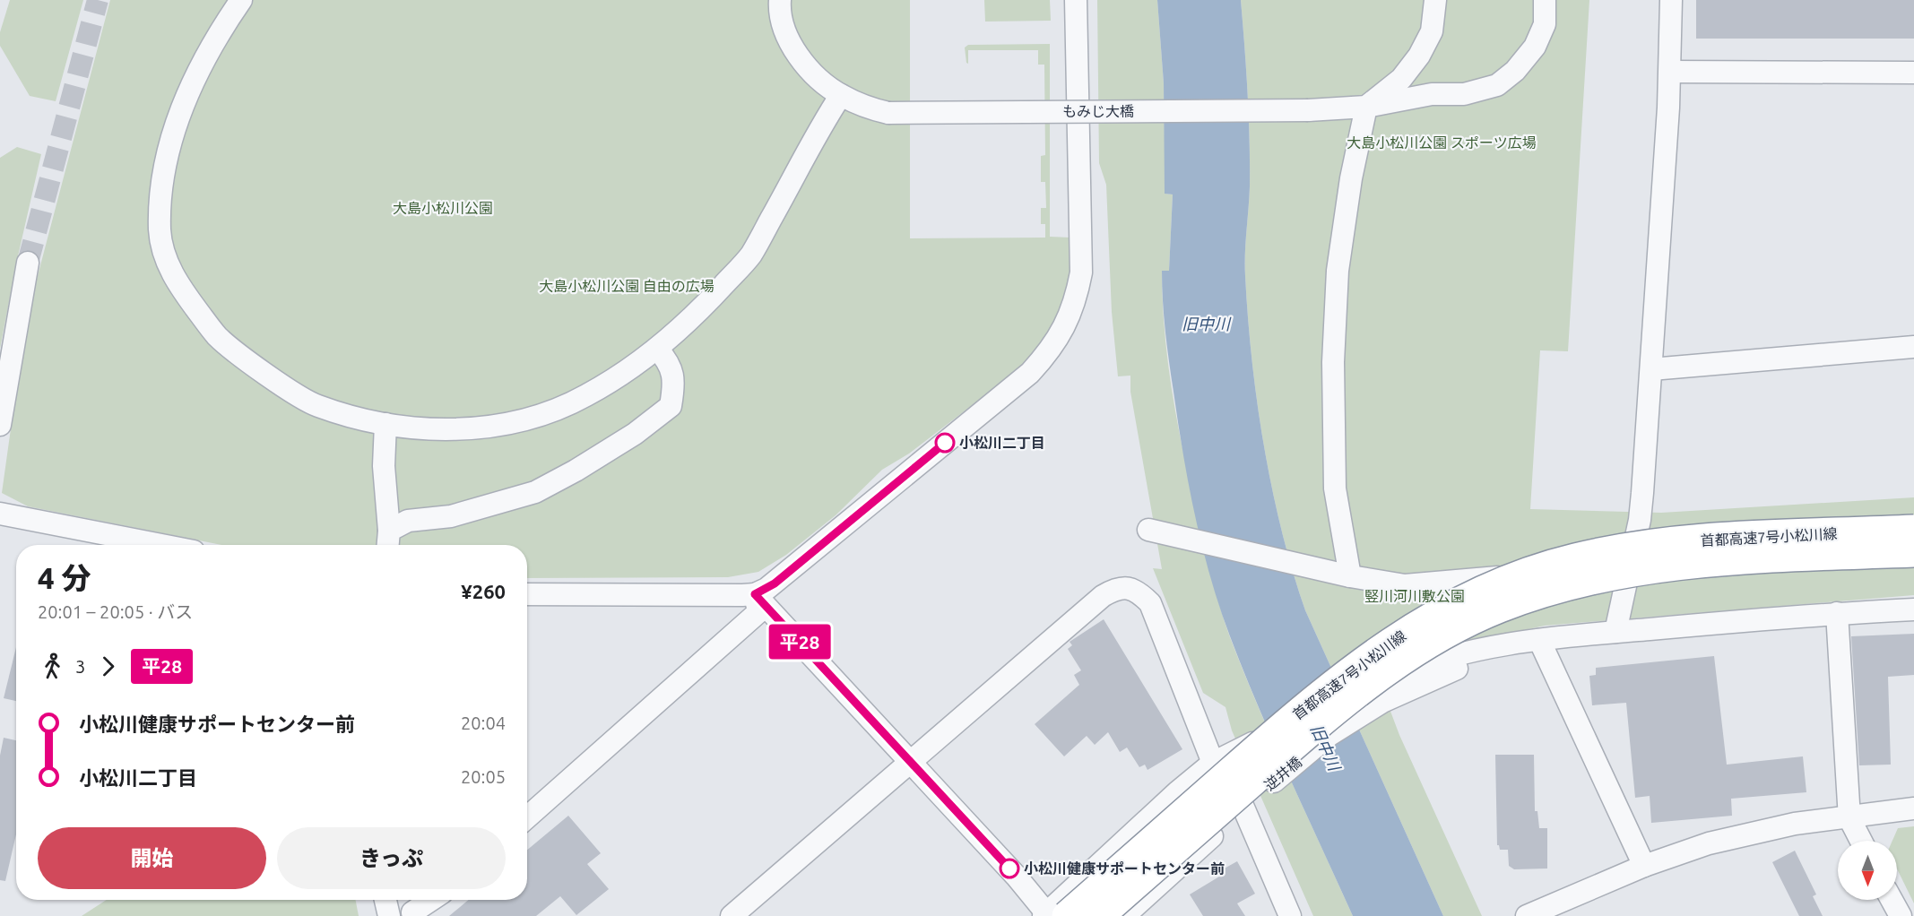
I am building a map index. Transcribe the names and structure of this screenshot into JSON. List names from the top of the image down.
{
  "streets": {
    "highway": ["首都高速7号小松川線"],
    "street": ["もみじ大橋", "逆井橋"]
  },
  "water": ["旧中川"],
  "parks": [
    "大島小松川公園 スポーツ広場",
    "大島小松川公園",
    "大島小松川公園 自由の広場",
    "竪川河川敷公園"
  ],
  "places": ["小松川二丁目", "小松川健康サポートセンター前"],
  "lines": ["bus line 平28"],
  "north": "bottom",
  "page": {
    "on_map": "平28",
    "heading": ["4 分", "20:01 – 20:05 · バス", "¥260"],
    "legs": ["3", "平28"],
    "list": [
      {
        "name": "小松川健康サポートセンター前",
        "value": "20:04"
      },
      {
        "name": "小松川二丁目",
        "value": "20:05"
      }
    ],
    "buttons": ["開始", "きっぷ"]
  }
}
